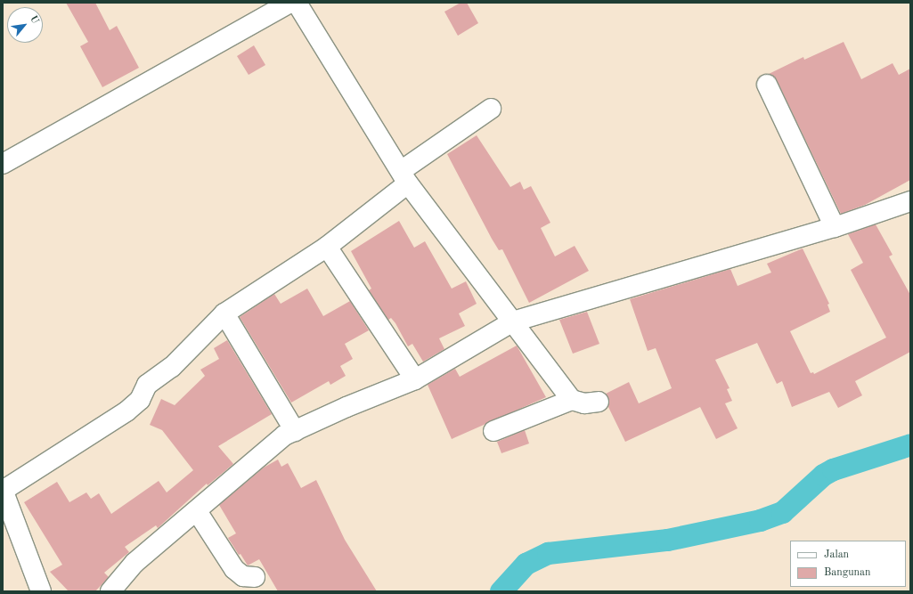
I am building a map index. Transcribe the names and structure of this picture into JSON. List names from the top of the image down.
{
  "legend": ["Jalan", "Bangunan"],
  "north": "top right"
}
